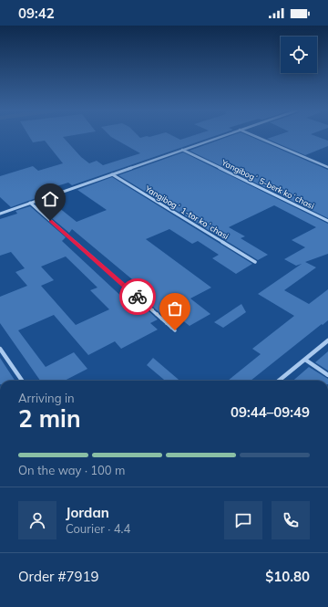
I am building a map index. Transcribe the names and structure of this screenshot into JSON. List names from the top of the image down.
{
  "streets": {
    "street": ["Yangibogʻ 5-berk koʻchasi", "Yangibogʻ 1-tor koʻchasi"]
  },
  "page": {
    "status": "09:42",
    "heading": ["2 min", "Arriving in", "09:44–09:49"],
    "panel": [
      "Jordan",
      "Courier · 4.4",
      "Order #7919",
      "$10.80"
    ],
    "bar": "On the way · 100 m"
  }
}
